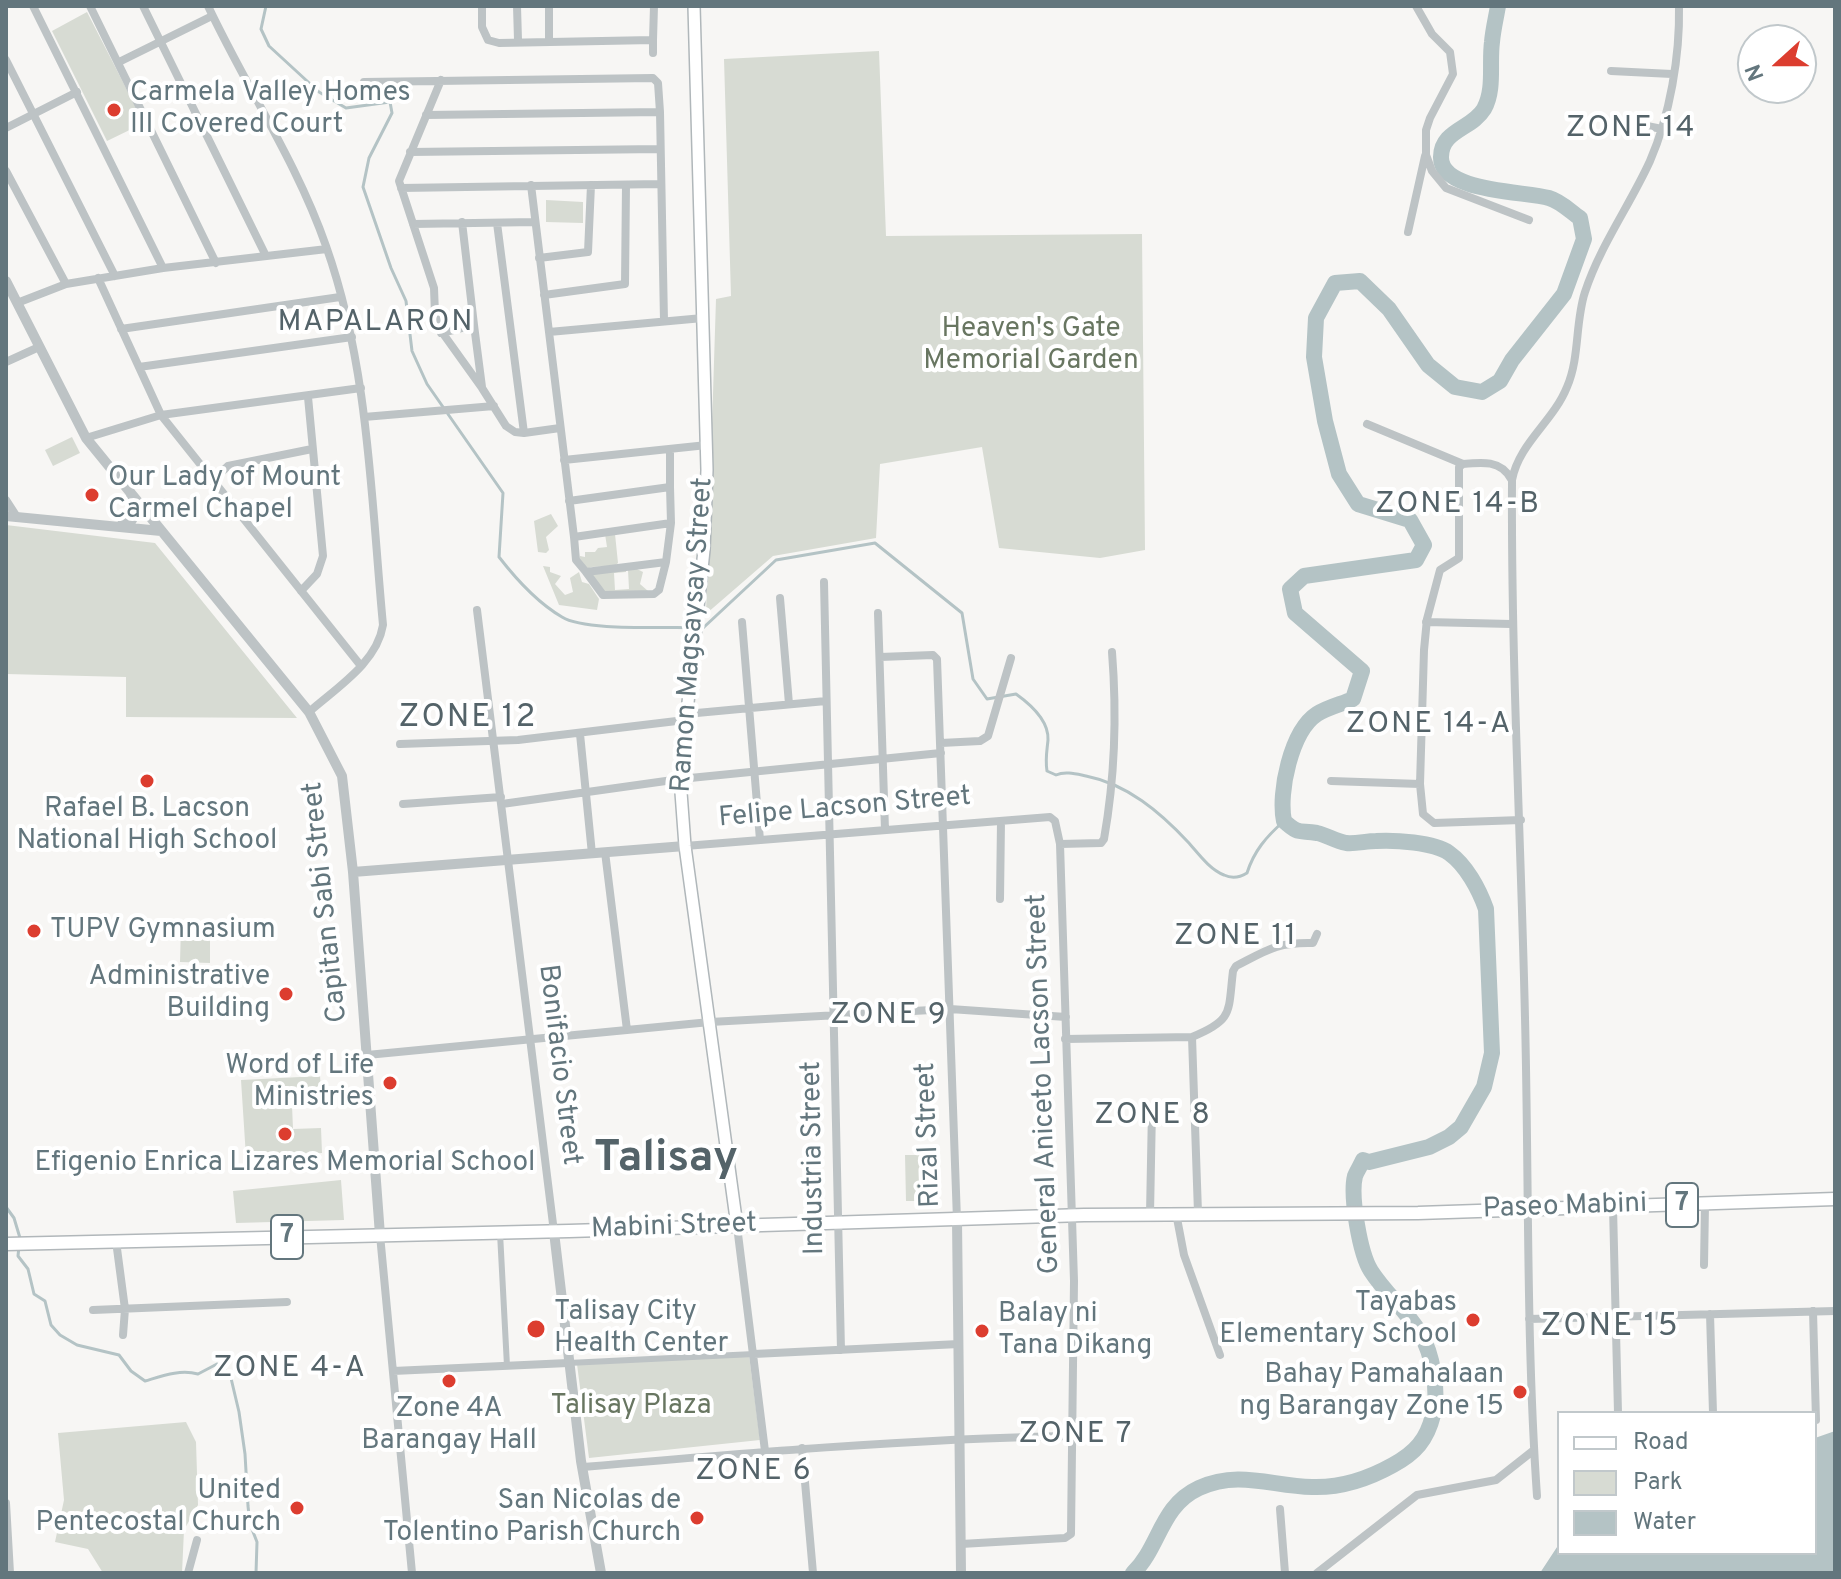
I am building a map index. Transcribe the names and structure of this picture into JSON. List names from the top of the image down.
{
  "streets": {
    "main road": [
      "Ramon Magsaysay Street",
      "7",
      "Paseo Mabini",
      "Mabini Street"
    ],
    "street": [
      "Felipe Lacson Street",
      "Capitan Sabi Street",
      "Bonifacio Street",
      "General Aniceto Lacson Street",
      "Rizal Street",
      "Industria Street"
    ]
  },
  "crossings": [
    ["Ramon Magsaysay Street", "Felipe Lacson Street"],
    ["Ramon Magsaysay Street", "Mabini Street"],
    ["Felipe Lacson Street", "Capitan Sabi Street"],
    ["Felipe Lacson Street", "Bonifacio Street"],
    ["Felipe Lacson Street", "General Aniceto Lacson Street"],
    ["Felipe Lacson Street", "Rizal Street"],
    ["Felipe Lacson Street", "Industria Street"],
    ["Capitan Sabi Street", "Mabini Street"],
    ["Bonifacio Street", "Mabini Street"],
    ["General Aniceto Lacson Street", "Rizal Street"],
    ["General Aniceto Lacson Street", "Mabini Street"],
    ["Rizal Street", "Mabini Street"],
    ["Industria Street", "Mabini Street"],
    ["Paseo Mabini", "Mabini Street"]
  ],
  "districts": [
    "ZONE 14",
    "MAPALARON",
    "ZONE 14-B",
    "ZONE 12",
    "ZONE 14-A",
    "ZONE 11",
    "ZONE 9",
    "ZONE 8",
    "Talisay",
    "ZONE 15",
    "ZONE 4-A",
    "ZONE 7",
    "ZONE 6"
  ],
  "parks": ["Heaven's Gate Memorial Garden", "Talisay Plaza"],
  "places": [
    "Carmela Valley Homes III Covered Court",
    "Our Lady of Mount Carmel Chapel",
    "Rafael B. Lacson National High School",
    "TUPV Gymnasium",
    "Administrative Building",
    "Word of Life Ministries",
    "Efigenio Enrica Lizares Memorial School",
    "Tayabas Elementary School",
    "Talisay City Health Center",
    "Balay ni Tana Dikang",
    "Zone 4A Barangay Hall",
    "Bahay Pamahalaan ng Barangay Zone 15",
    "United Pentecostal Church",
    "San Nicolas de Tolentino Parish Church"
  ],
  "legend": ["Road", "Park", "Water"],
  "north": "left"
}
